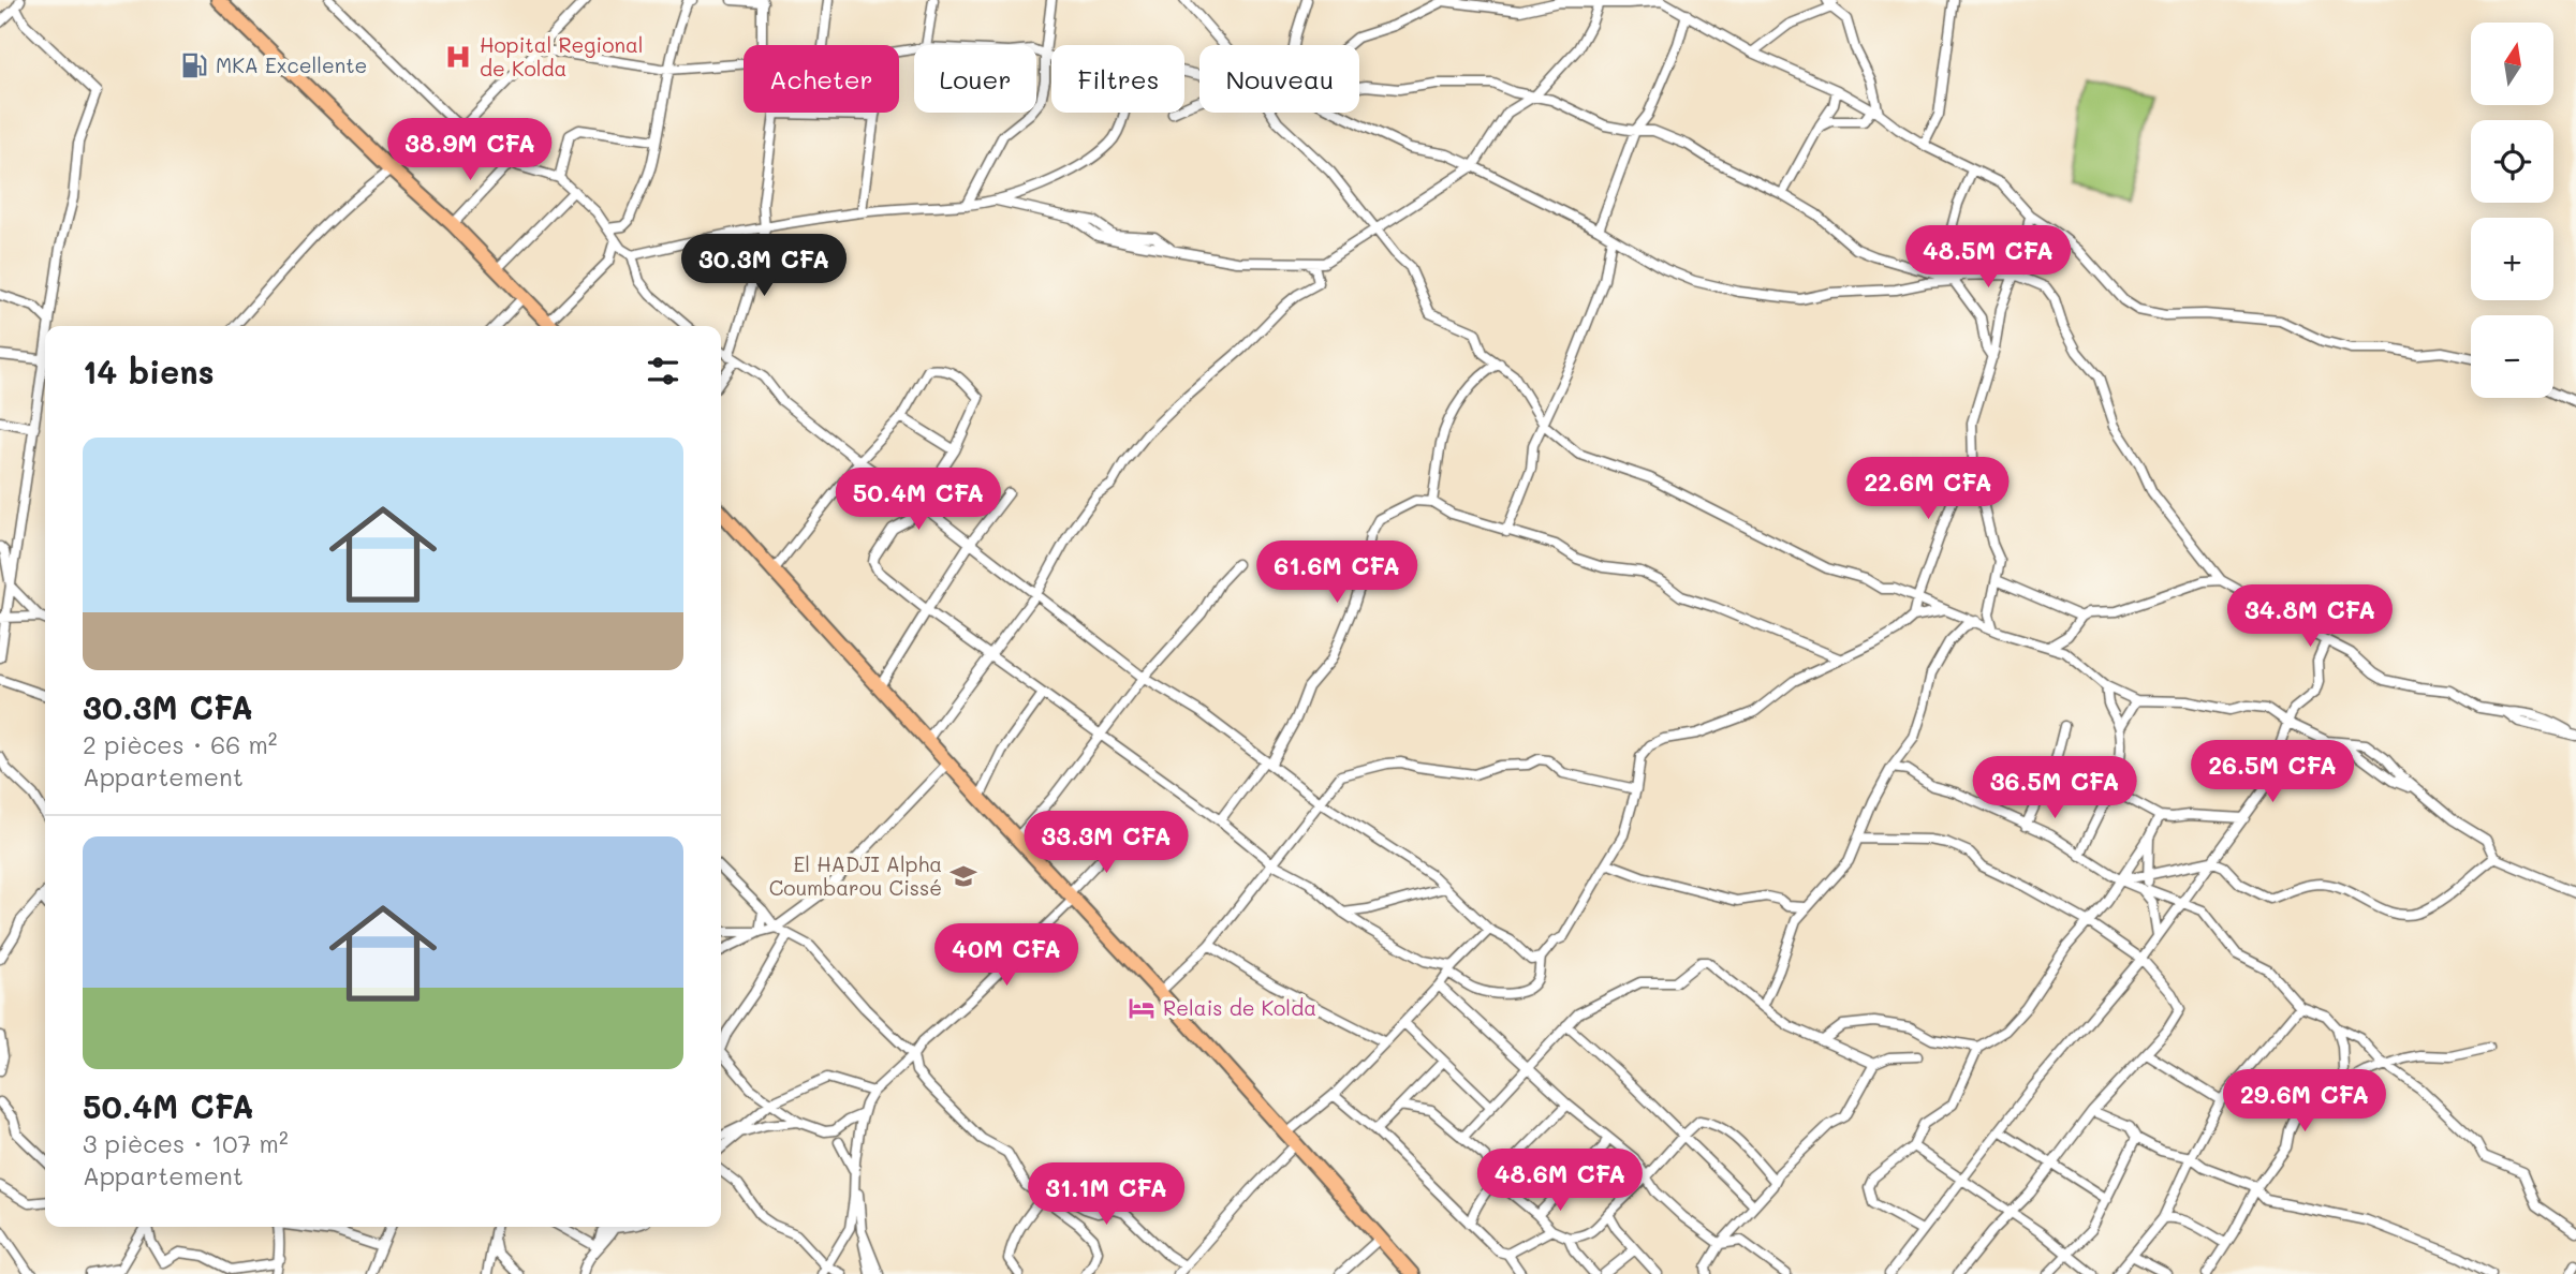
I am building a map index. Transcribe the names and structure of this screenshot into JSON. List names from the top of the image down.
{
  "places": {
    "hospital": ["Hopital Regional de Kolda"],
    "fuel station": ["MKA Excellente"],
    "school or university": ["El HADJI Alpha Coumbarou Cissé"],
    "hotel": ["Relais de Kolda"]
  },
  "north": "top",
  "page": {
    "map_buttons": ["+", "−"],
    "chip": [
      "Acheter",
      "Louer",
      "Filtres",
      "Nouveau"
    ],
    "price": [
      "38.9M CFA",
      "48.5M CFA",
      "30.3M CFA",
      "22.6M CFA",
      "50.4M CFA",
      "61.6M CFA",
      "34.8M CFA",
      "26.5M CFA",
      "36.5M CFA",
      "33.3M CFA",
      "40M CFA",
      "29.6M CFA",
      "48.6M CFA",
      "31.1M CFA"
    ],
    "heading": "14 biens",
    "list": [
      {
        "name": "30.3M CFA",
        "note": "2 pièces · 66 m² · Appartement"
      },
      {
        "name": "50.4M CFA",
        "note": "3 pièces · 107 m² · Appartement"
      }
    ]
  }
}
